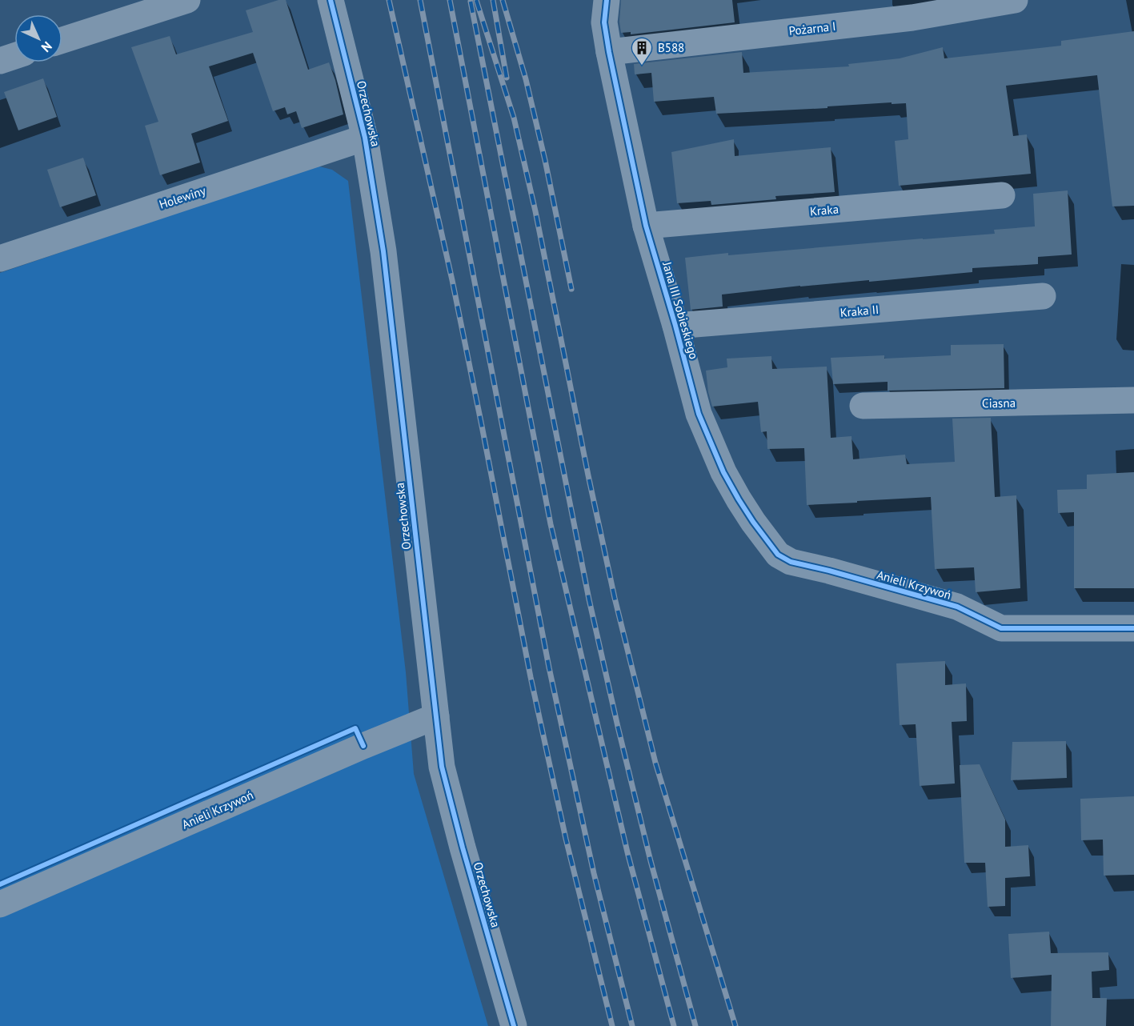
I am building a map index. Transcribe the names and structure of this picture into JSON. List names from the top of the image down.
{
  "streets": {
    "street": [
      "Pożarna I",
      "Orzechowska",
      "Holewiny",
      "Kraka",
      "Jana III Sobieskiego",
      "Kraka II",
      "Ciasna",
      "Anieli Krzywoń"
    ]
  },
  "crossings": [
    ["Pożarna I", "Jana III Sobieskiego"],
    ["Orzechowska", "Holewiny"],
    ["Orzechowska", "Anieli Krzywoń"],
    ["Kraka", "Jana III Sobieskiego"],
    ["Jana III Sobieskiego", "Kraka II"],
    ["Jana III Sobieskiego", "Anieli Krzywoń"]
  ],
  "places": {
    "building": ["B588"]
  },
  "north": "bottom right"
}
